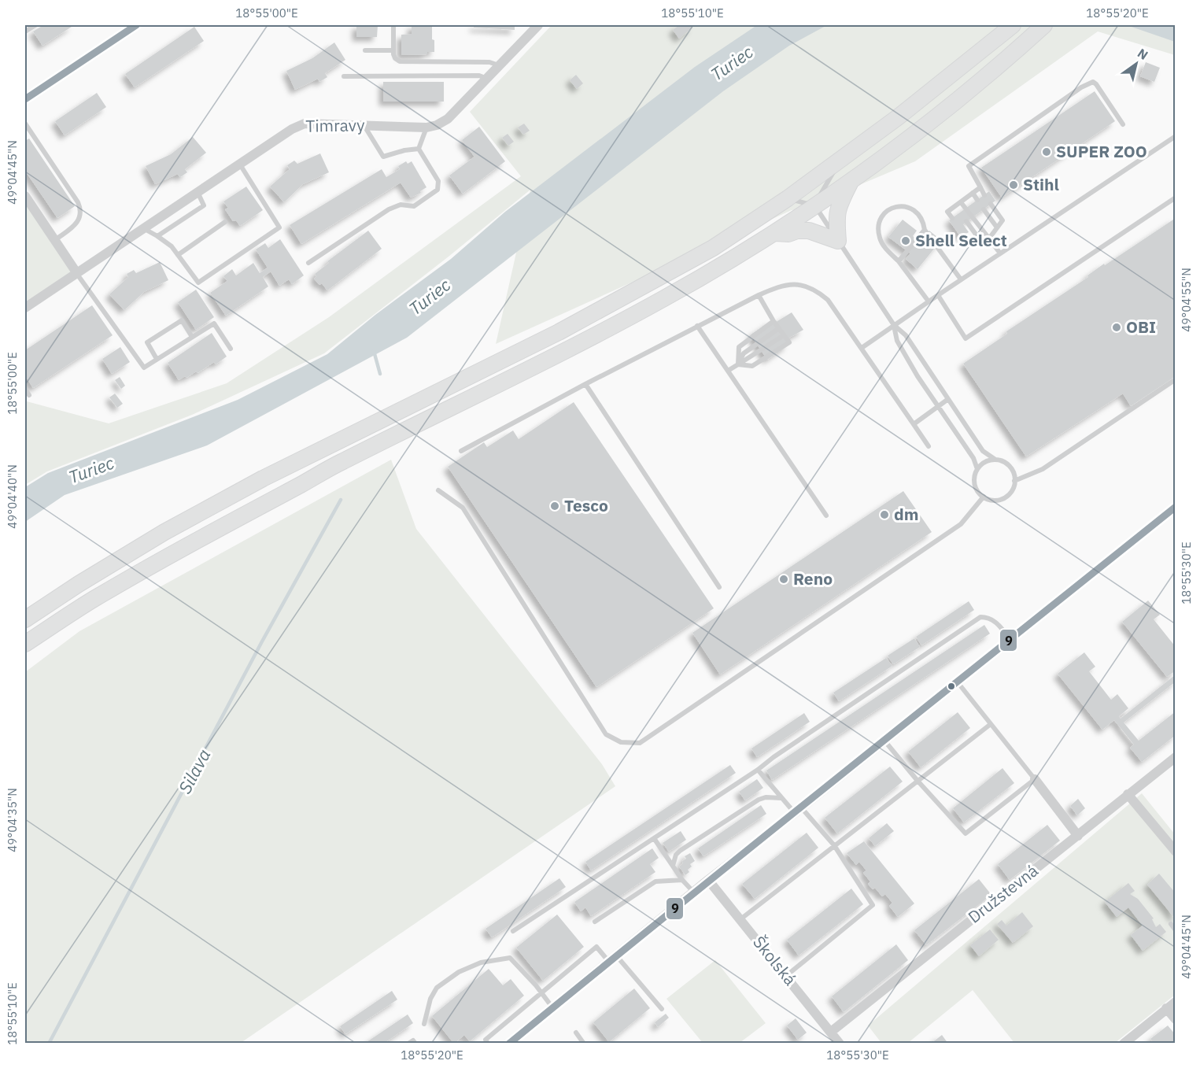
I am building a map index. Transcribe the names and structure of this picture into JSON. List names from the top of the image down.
{
  "streets": {
    "street": ["Timravy", "Družstevná", "Školská"]
  },
  "crossings": [
    ["Družstevná", "Školská"]
  ],
  "water": ["Turiec", "Silava"],
  "places": [
    "SUPER ZOO",
    "Stihl",
    "Shell Select",
    "OBI",
    "Tesco",
    "dm",
    "Reno"
  ],
  "lines": ["transit line 9"],
  "north": "top right",
  "coordinates": [
    "18°55'00\"E",
    "18°55'10\"E",
    "18°55'20\"E",
    "49°04'45\"N",
    "49°04'55\"N",
    "49°04'40\"N",
    "18°55'30\"E",
    "49°04'35\"N"
  ]
}
